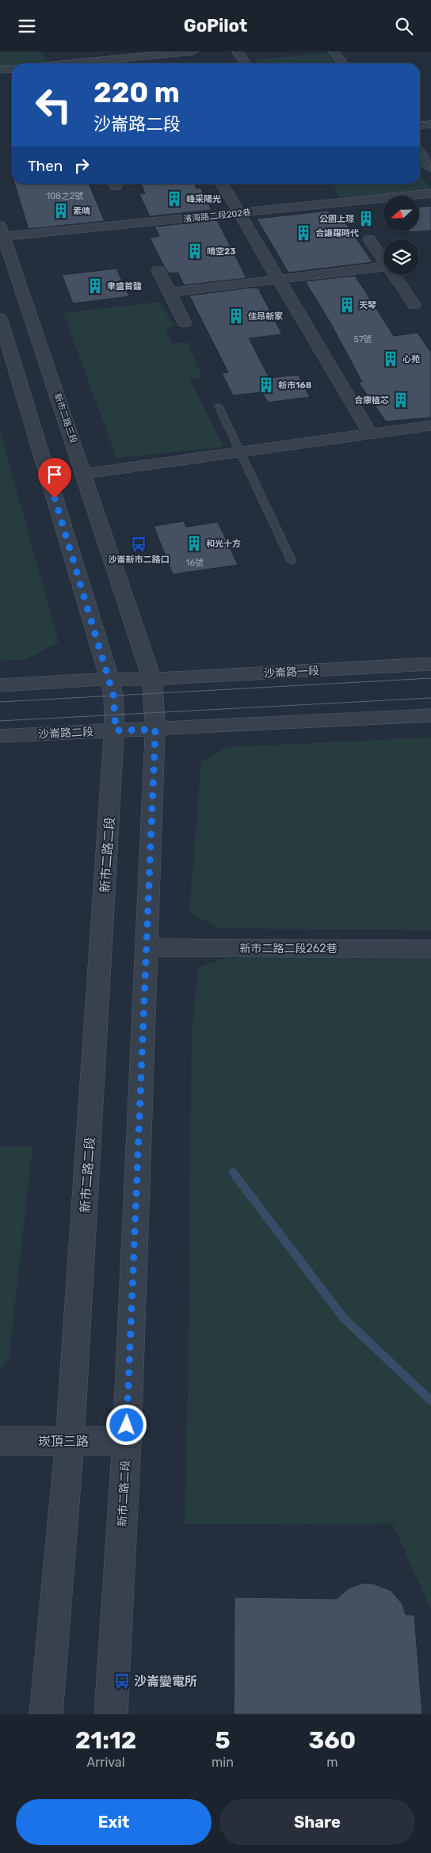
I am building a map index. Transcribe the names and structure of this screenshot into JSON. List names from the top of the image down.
{
  "streets": {
    "street": [
      "濱海路二段202巷",
      "新市二路三段",
      "沙崙路一段",
      "沙崙路二段",
      "新市二路二段",
      "新市二路二段262巷",
      "崁頂三路"
    ]
  },
  "crossings": [
    ["濱海路二段202巷", "新市二路三段"],
    ["新市二路三段", "沙崙路一段"],
    ["新市二路三段", "新市二路二段"],
    ["沙崙路一段", "新市二路二段"],
    ["沙崙路二段", "新市二路二段"],
    ["新市二路二段", "新市二路二段262巷"],
    ["新市二路二段", "崁頂三路"]
  ],
  "places": {
    "building": [
      "峰采陽光",
      "素晴",
      "公園上璟",
      "合謙躍時代",
      "晴空23",
      "聿盛首馥",
      "天琴",
      "佳昂新家",
      "心苑",
      "新市168",
      "合康植芯",
      "和光十方"
    ],
    "bus stop": ["沙崙新市二路口", "沙崙變電所"]
  },
  "house_numbers": ["108之2號", "57號", "16號"],
  "north": "left",
  "page": {
    "header": "GoPilot",
    "turn": ["220 m", "沙崙路二段"],
    "then": "Then",
    "eta": [
      "21:12",
      "Arrival",
      "5",
      "min",
      "360",
      "m"
    ],
    "buttons": ["Exit", "Share"]
  }
}
